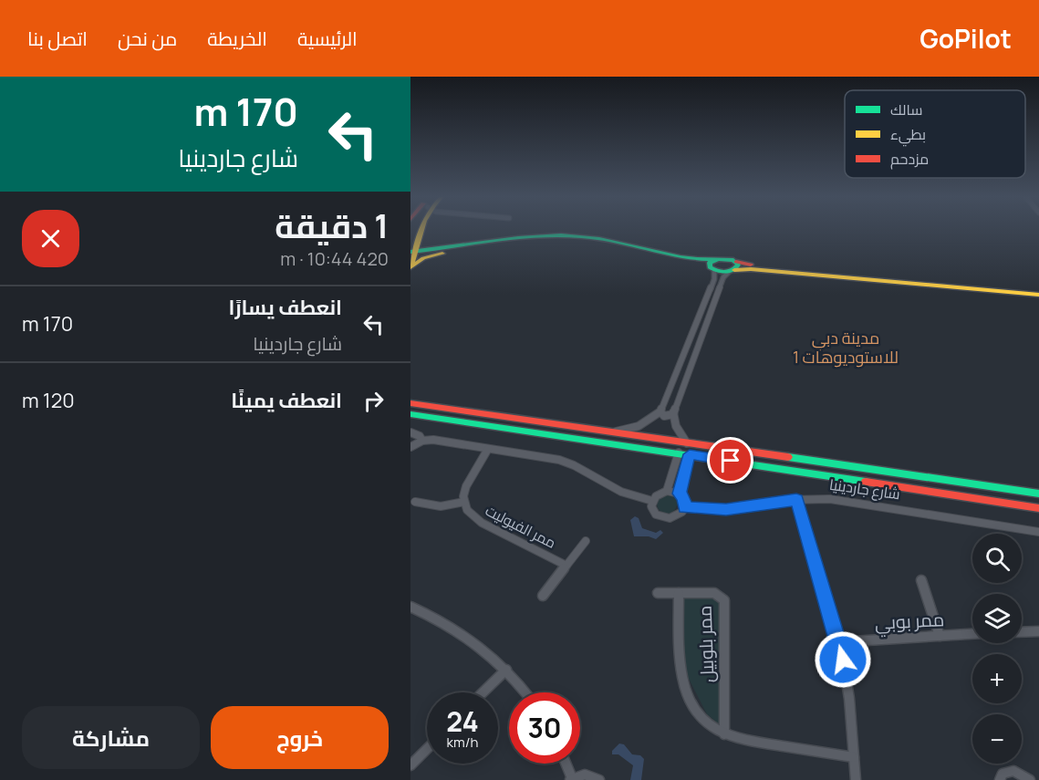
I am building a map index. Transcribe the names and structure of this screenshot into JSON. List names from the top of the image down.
{
  "streets": {
    "street": [
      "شارع جاردينيا",
      "ممر الفيوليت",
      "ممر بوبي",
      "ممر بلوبيل"
    ]
  },
  "districts": ["مدينة دبي للاستوديوهات 1"],
  "legend": ["سالك", "بطيء", "مزدحم"],
  "page": {
    "header": "GoPilot",
    "nav": [
      "الرئيسية",
      "الخريطة",
      "من نحن",
      "اتصل بنا"
    ],
    "turn": ["170 m", "شارع جاردينيا"],
    "heading": ["1 دقيقة", "420 m · 10:44"],
    "list": [
      {
        "name": "انعطف يسارًا",
        "note": "شارع جاردينيا",
        "value": "170 m"
      },
      {
        "name": "انعطف يمينًا",
        "value": "120 m"
      }
    ],
    "map_buttons": ["+", "−"],
    "speed": "24 km/h",
    "limit": "30",
    "buttons": ["خروج", "مشاركة"]
  }
}
